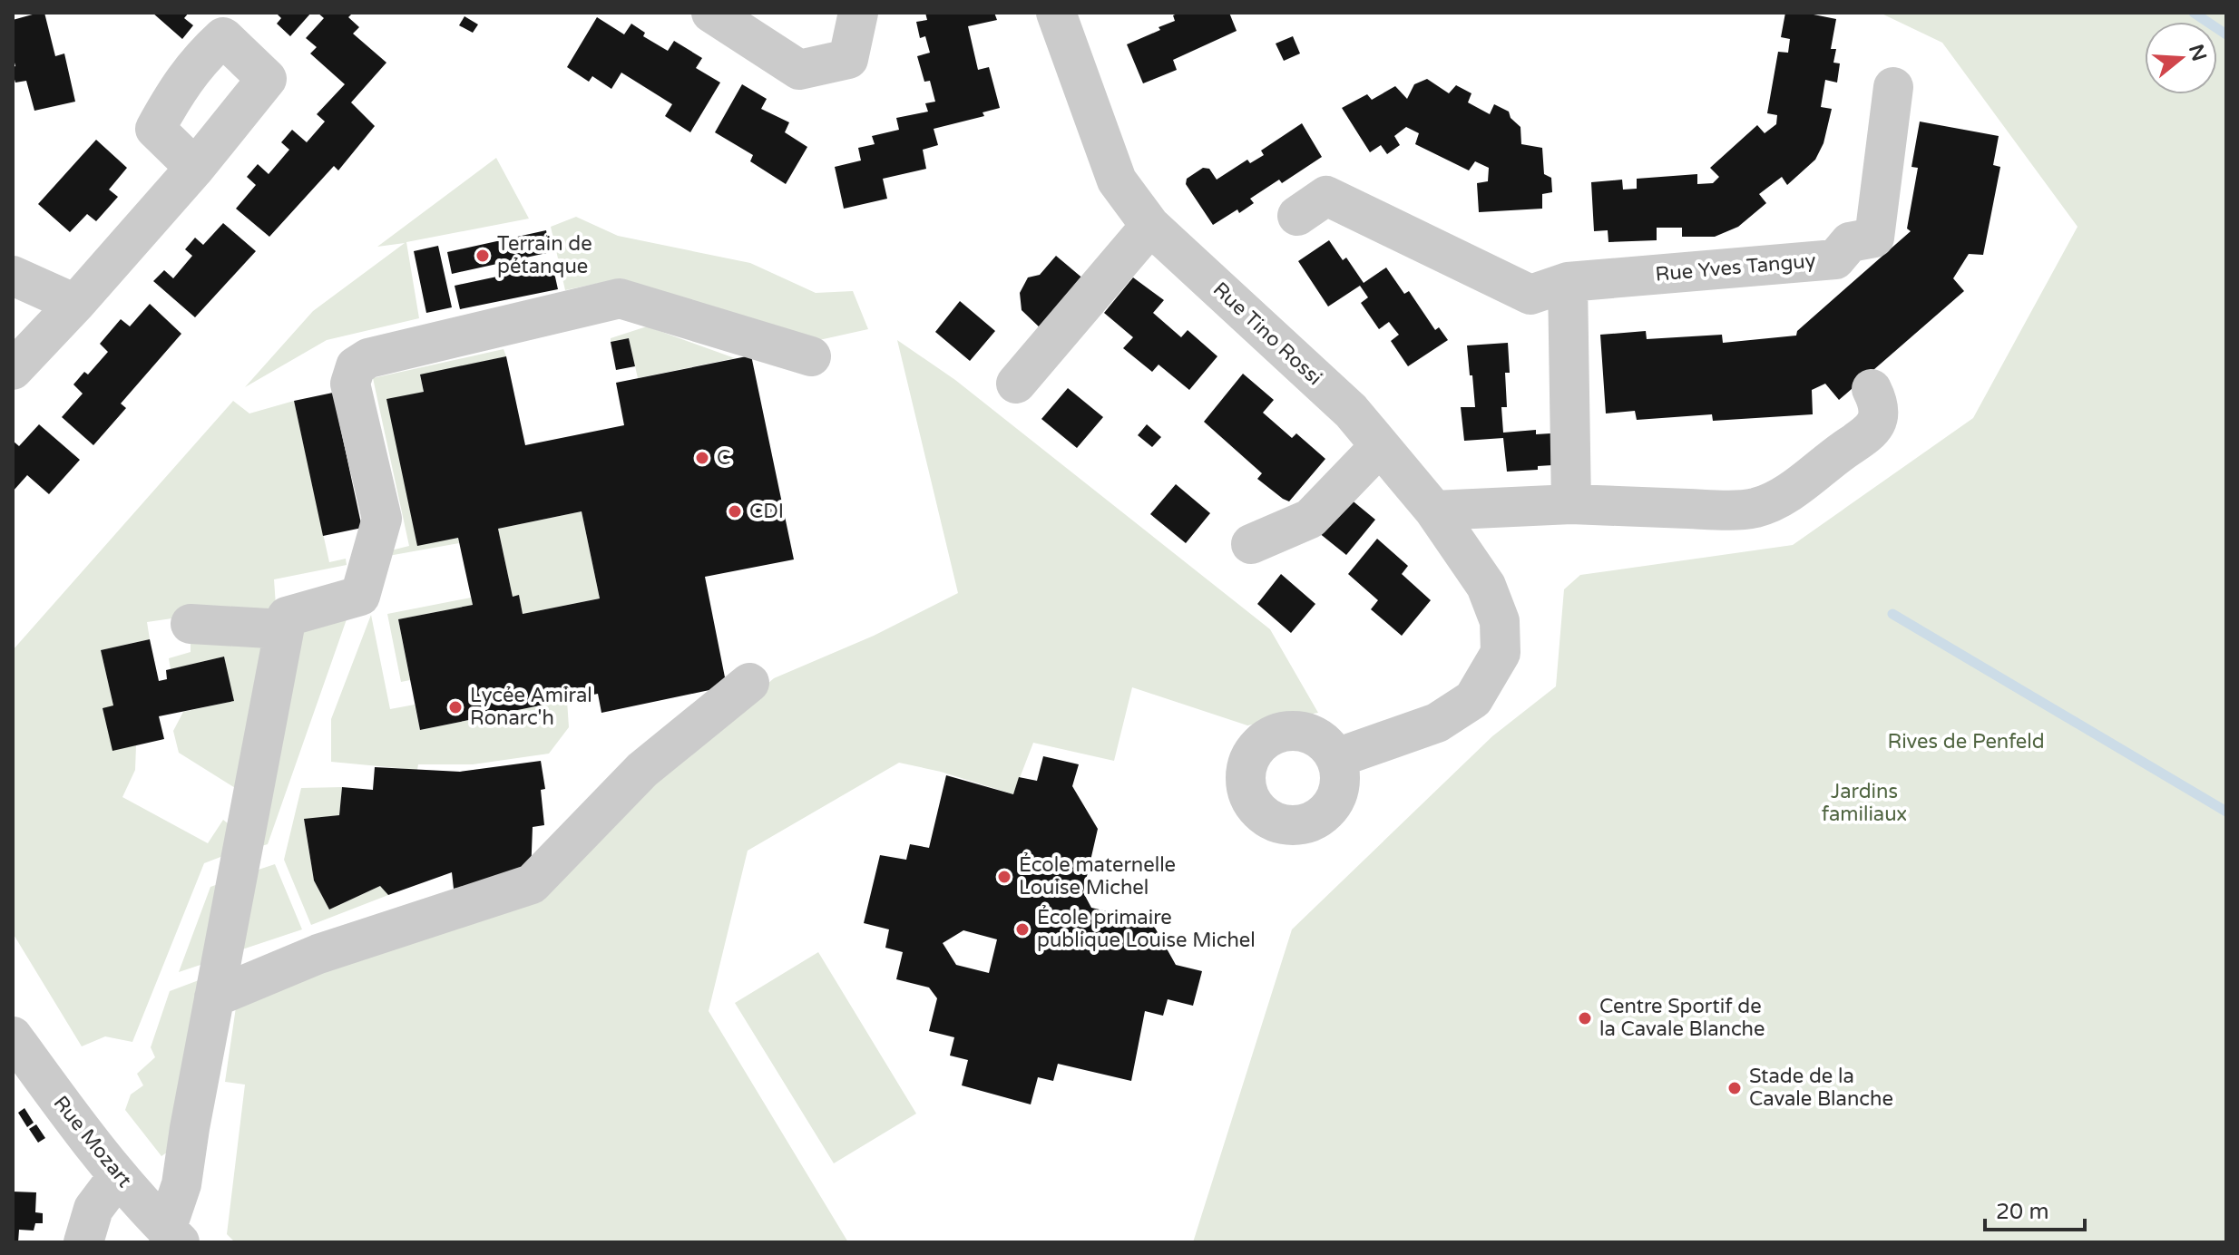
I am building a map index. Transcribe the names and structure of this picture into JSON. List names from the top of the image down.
{
  "streets": {
    "street": ["Rue Yves Tanguy", "Rue Tino Rossi", "Rue Mozart"]
  },
  "parks": ["Rives de Penfeld", "Jardins familiaux"],
  "places": [
    "Terrain de pétanque",
    "C",
    "CDI",
    "Lycée Amiral Ronarc'h",
    "École maternelle Louise Michel",
    "École primaire publique Louise Michel",
    "Centre Sportif de la Cavale Blanche",
    "Stade de la Cavale Blanche"
  ],
  "scale_bar": "20 m",
  "north": "right"
}
